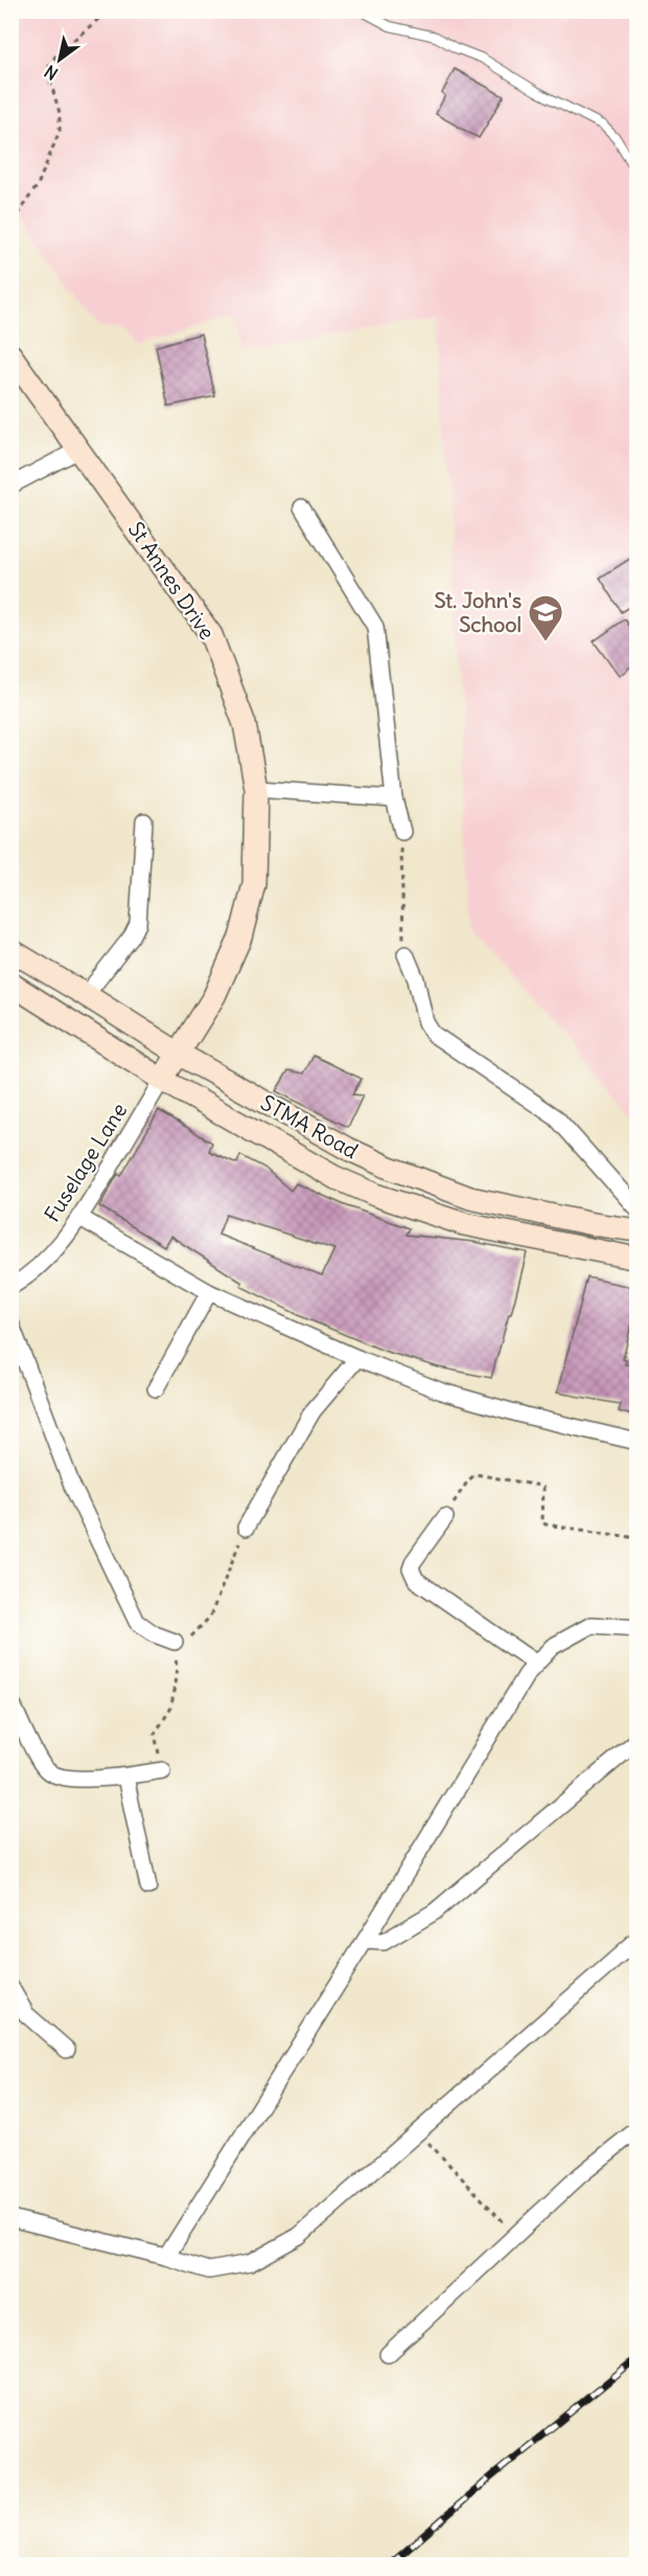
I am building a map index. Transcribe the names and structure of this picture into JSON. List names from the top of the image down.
{
  "streets": {
    "main road": ["St Annes Drive", "STMA Road"],
    "street": ["Fuselage Lane"]
  },
  "crossings": [
    ["St Annes Drive", "STMA Road"],
    ["St Annes Drive", "Fuselage Lane"],
    ["STMA Road", "Fuselage Lane"]
  ],
  "places": {
    "school or university": ["St. John's School"]
  },
  "north": "bottom left"
}
